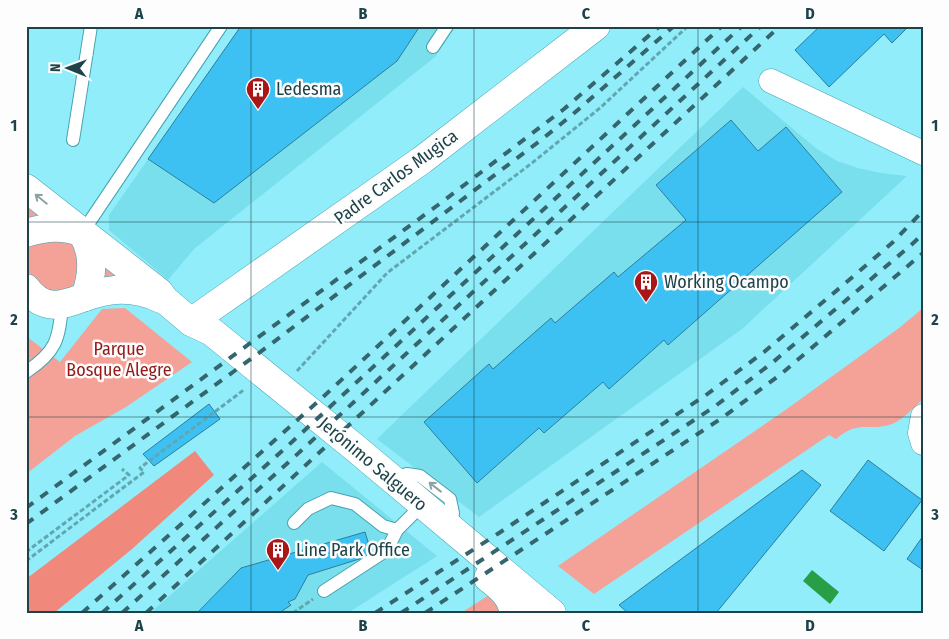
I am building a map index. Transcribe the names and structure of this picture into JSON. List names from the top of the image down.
{
  "streets": {
    "street": ["Padre Carlos Mugica", "Jerónimo Salguero"]
  },
  "crossings": [
    ["Padre Carlos Mugica", "Jerónimo Salguero"]
  ],
  "parks": ["Parque Bosque Alegre"],
  "places": {
    "building": ["Ledesma", "Working Ocampo", "Line Park Office"]
  },
  "north": "left",
  "grid": {
    "columns": [
      "A",
      "B",
      "C",
      "D"
    ],
    "rows": ["1", "2", "3"]
  }
}
